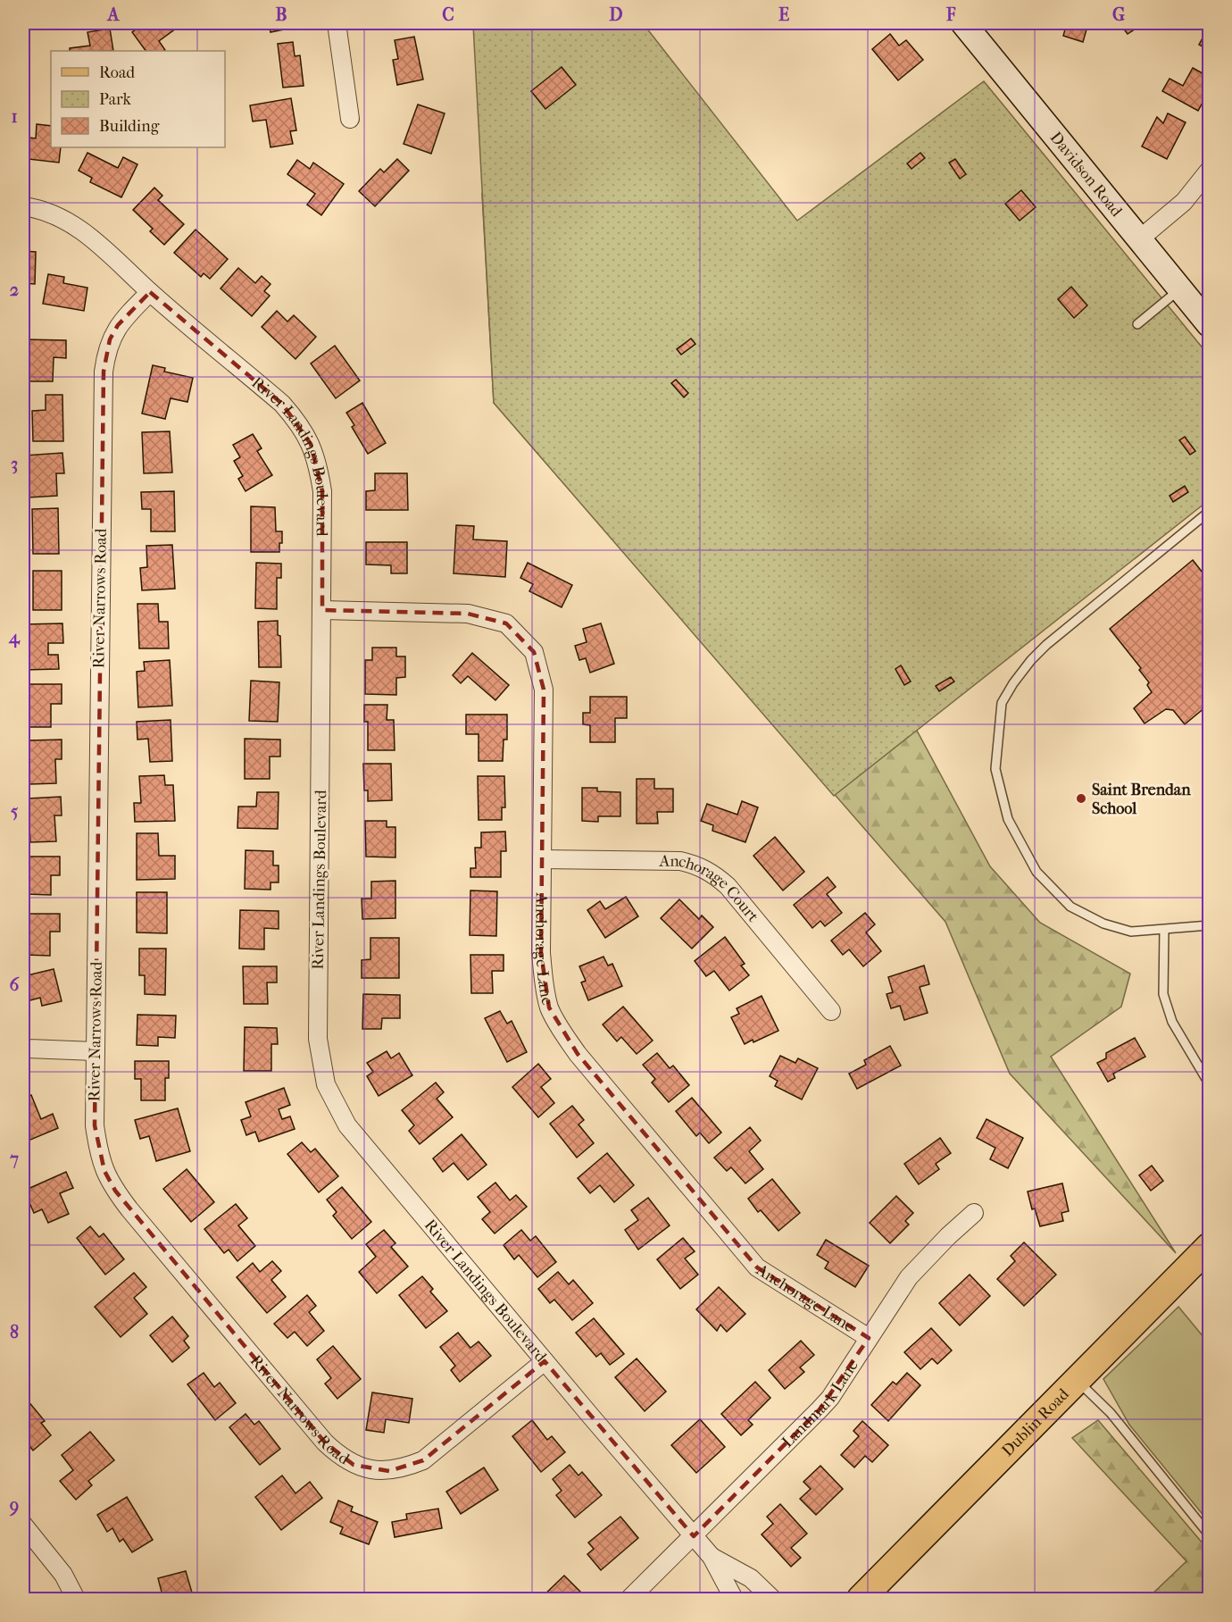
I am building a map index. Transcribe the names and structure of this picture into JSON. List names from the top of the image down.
{
  "streets": {
    "main road": ["Davidson Road", "Dublin Road"],
    "street": [
      "River Landings Boulevard",
      "River Narrows Road",
      "Anchorage Court",
      "Anchorage Lane",
      "Landmark Lane"
    ]
  },
  "crossings": [
    ["River Landings Boulevard", "River Narrows Road"],
    ["River Landings Boulevard", "Anchorage Lane"],
    ["River Landings Boulevard", "Landmark Lane"],
    ["Anchorage Court", "Anchorage Lane"],
    ["Anchorage Lane", "Landmark Lane"]
  ],
  "places": ["Saint Brendan School"],
  "legend": ["Road", "Park", "Building"],
  "grid": {
    "columns": [
      "A",
      "B",
      "C",
      "D",
      "E",
      "F",
      "G"
    ],
    "rows": [
      "1",
      "2",
      "3",
      "4",
      "5",
      "6",
      "7",
      "8",
      "9"
    ]
  }
}
